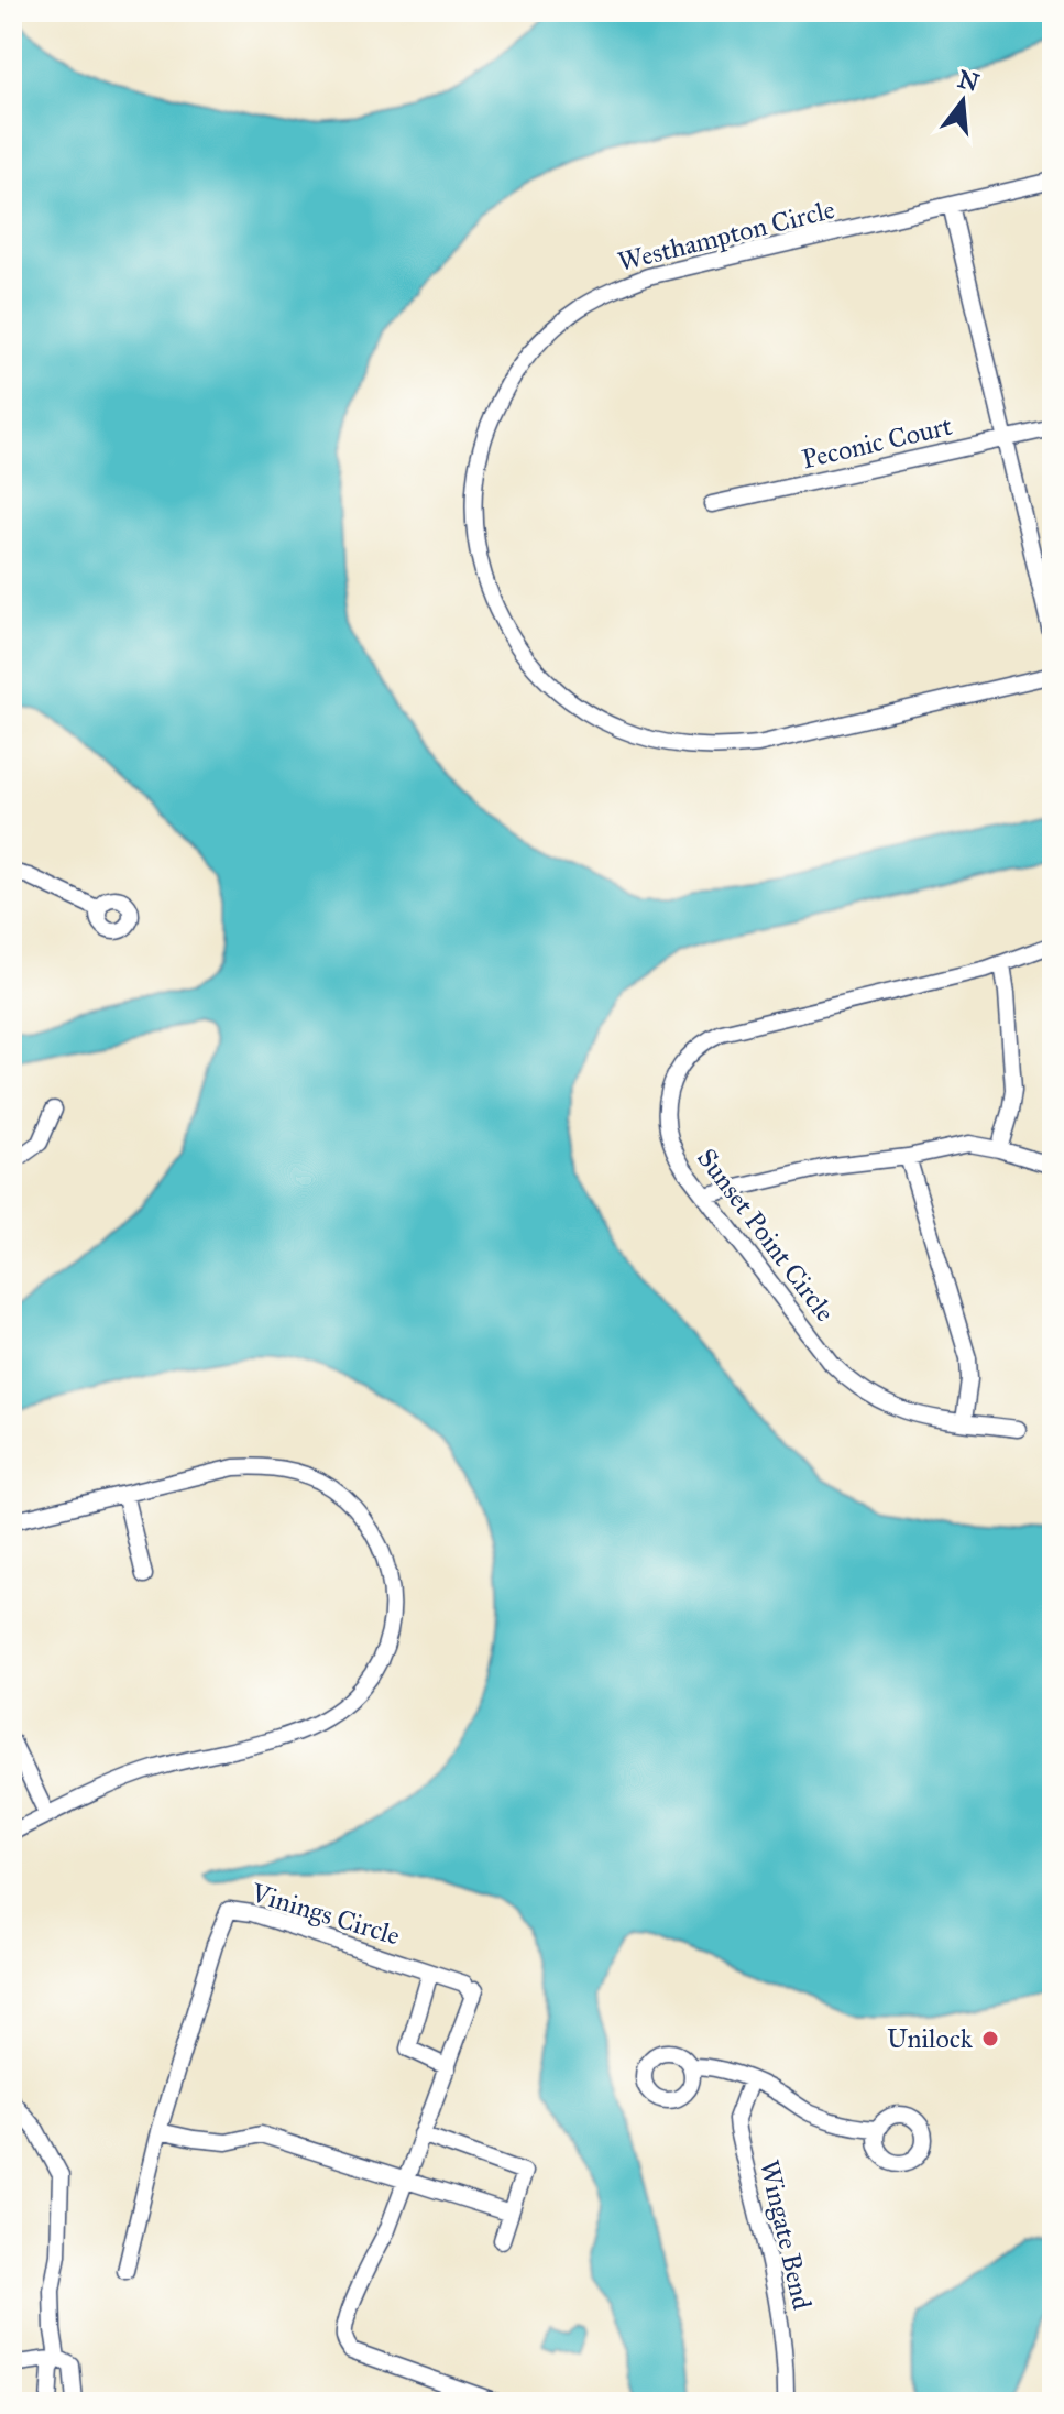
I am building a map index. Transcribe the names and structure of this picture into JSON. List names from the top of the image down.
{
  "streets": {
    "street": [
      "Westhampton Circle",
      "Peconic Court",
      "Sunset Point Circle",
      "Vinings Circle",
      "Wingate Bend"
    ]
  },
  "places": ["Unilock"],
  "north": "top"
}
